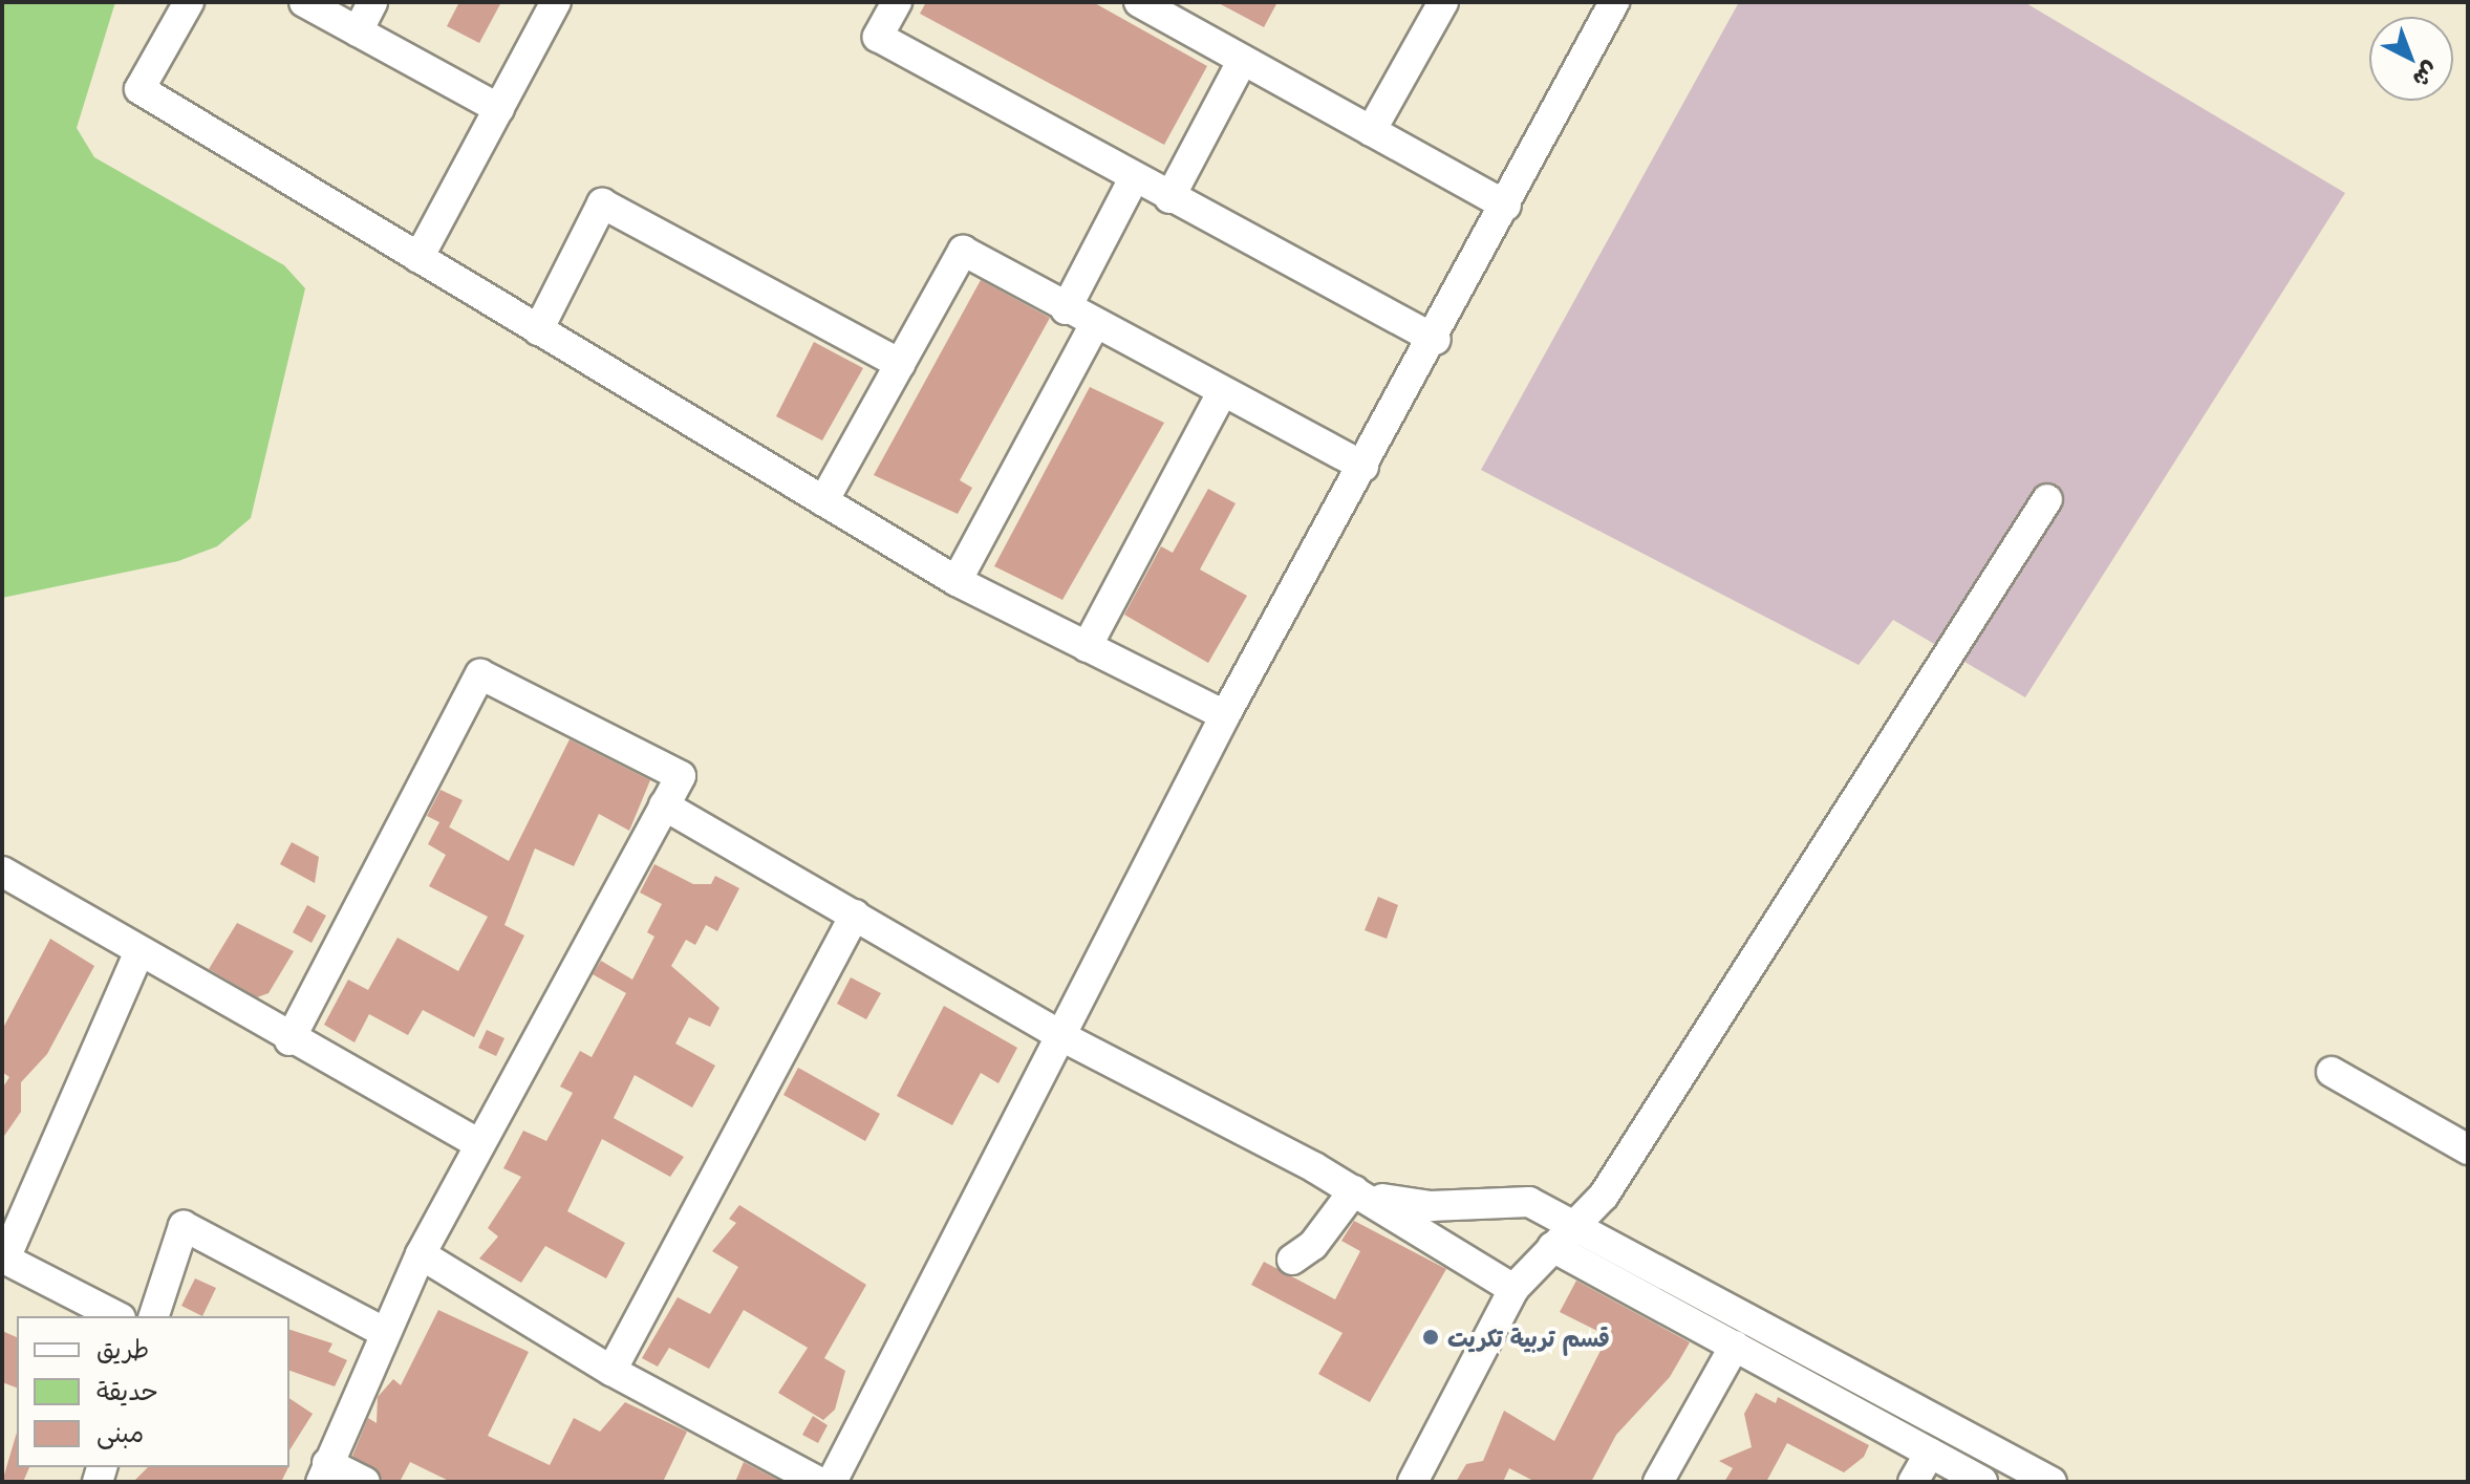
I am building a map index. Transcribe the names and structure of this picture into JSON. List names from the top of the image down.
{
  "places": ["قسم تربية تكريت"],
  "legend": ["طريق", "حديقة", "مبنى"],
  "north": "bottom right"
}
